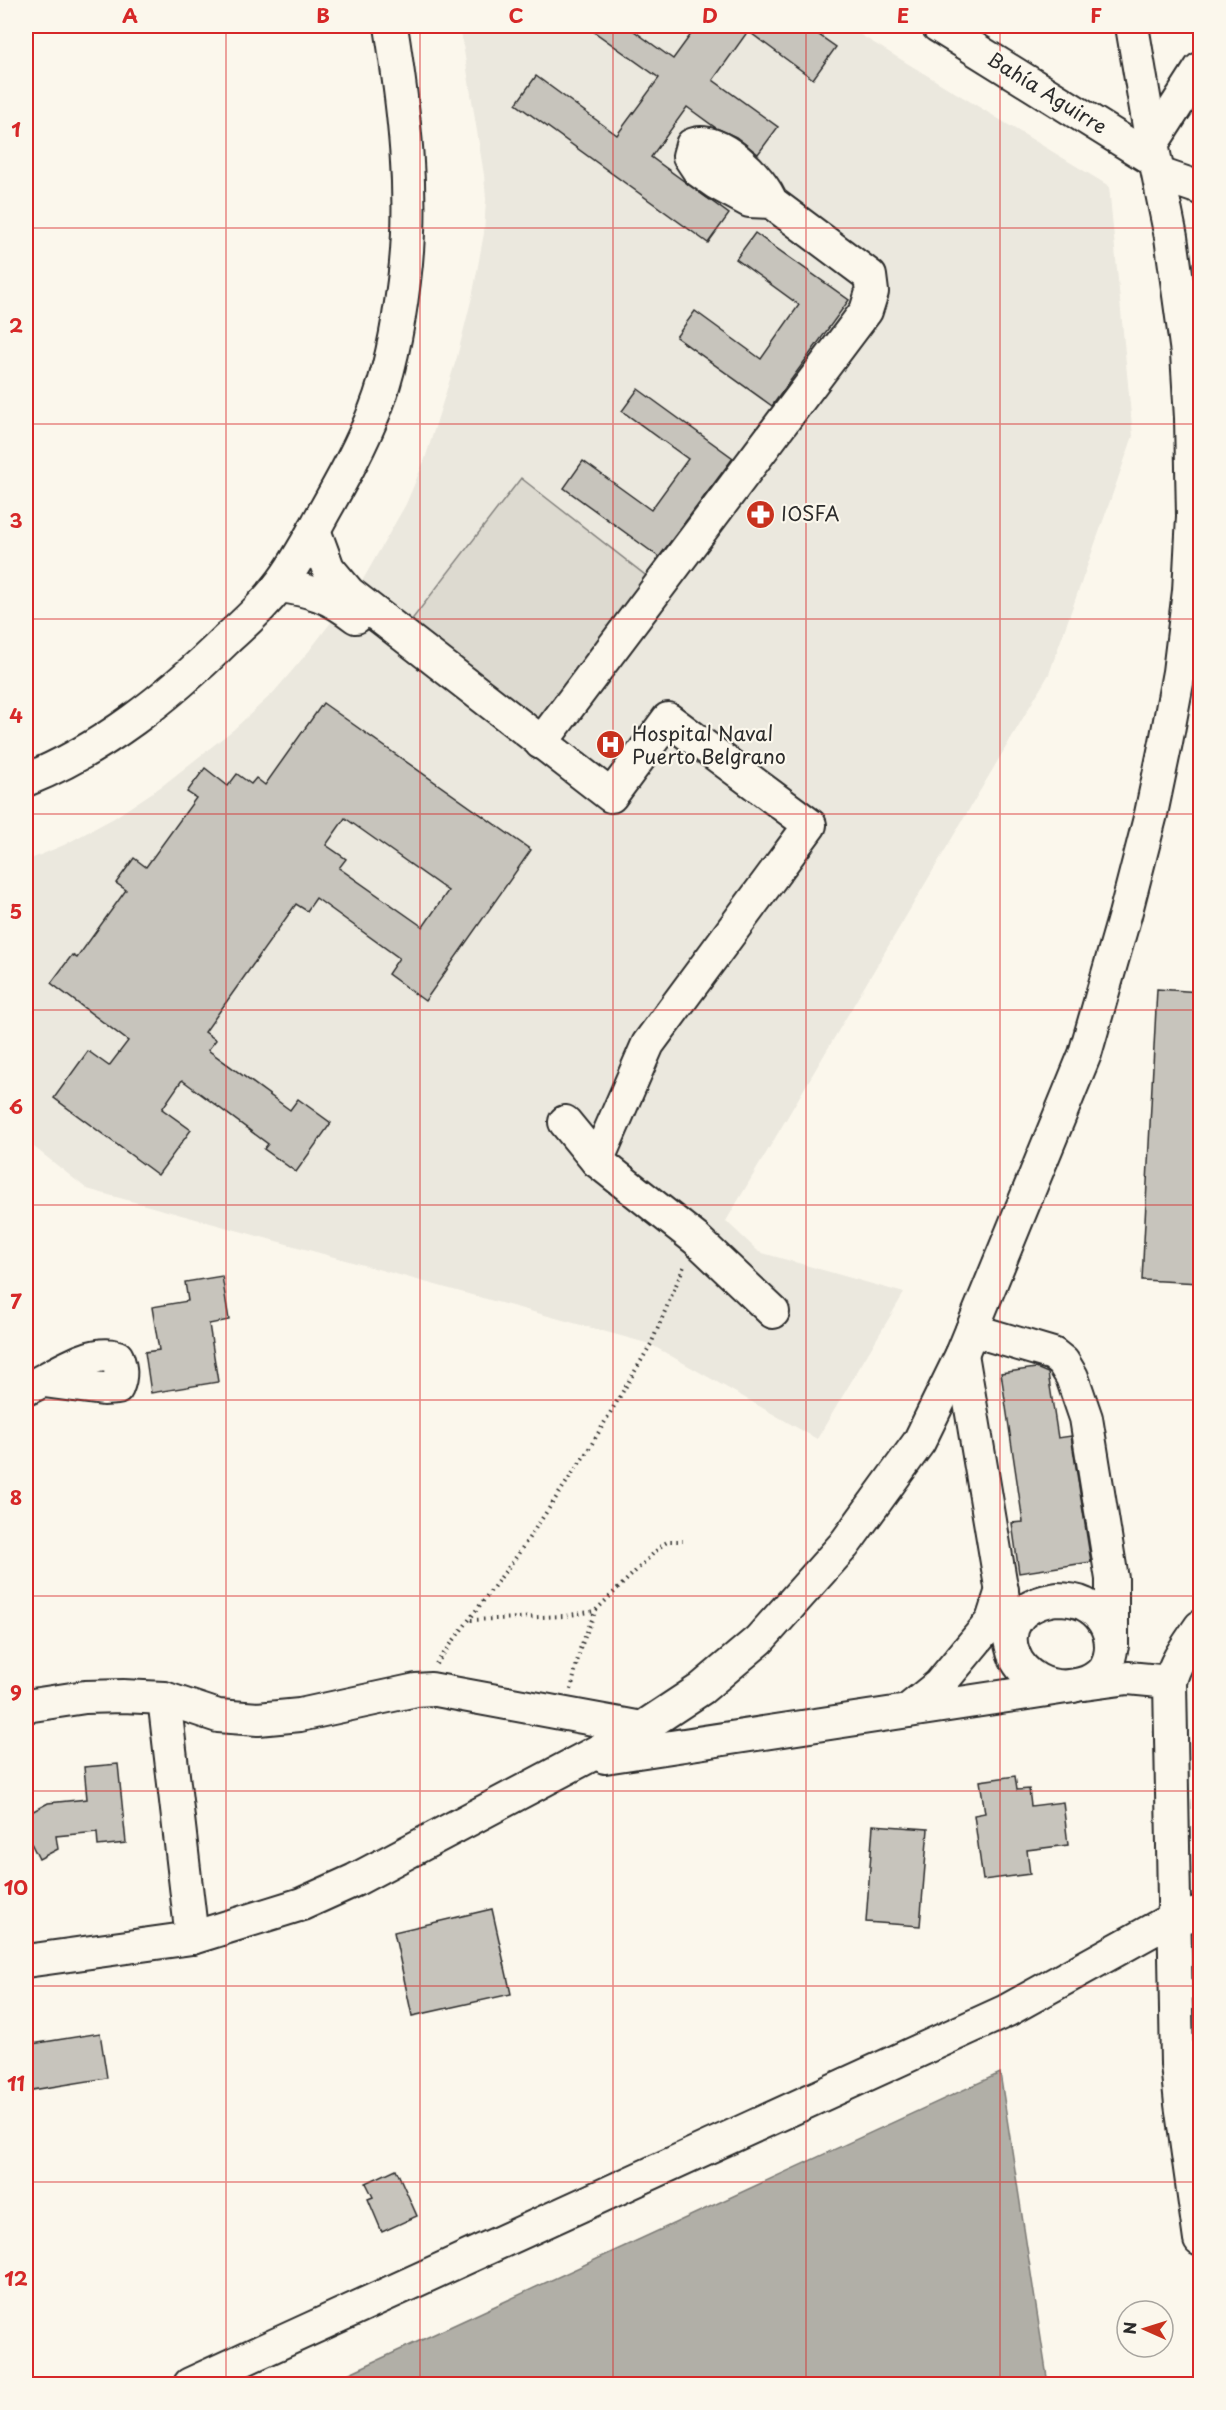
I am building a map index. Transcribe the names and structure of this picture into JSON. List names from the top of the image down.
{
  "streets": {
    "street": ["Bahía Aguirre"]
  },
  "places": {
    "pharmacy": ["IOSFA"],
    "hospital": ["Hospital Naval Puerto Belgrano"]
  },
  "north": "left",
  "grid": {
    "columns": [
      "A",
      "B",
      "C",
      "D",
      "E",
      "F"
    ],
    "rows": [
      "1",
      "2",
      "3",
      "4",
      "5",
      "6",
      "7",
      "8",
      "9",
      "10",
      "11",
      "12"
    ]
  }
}
